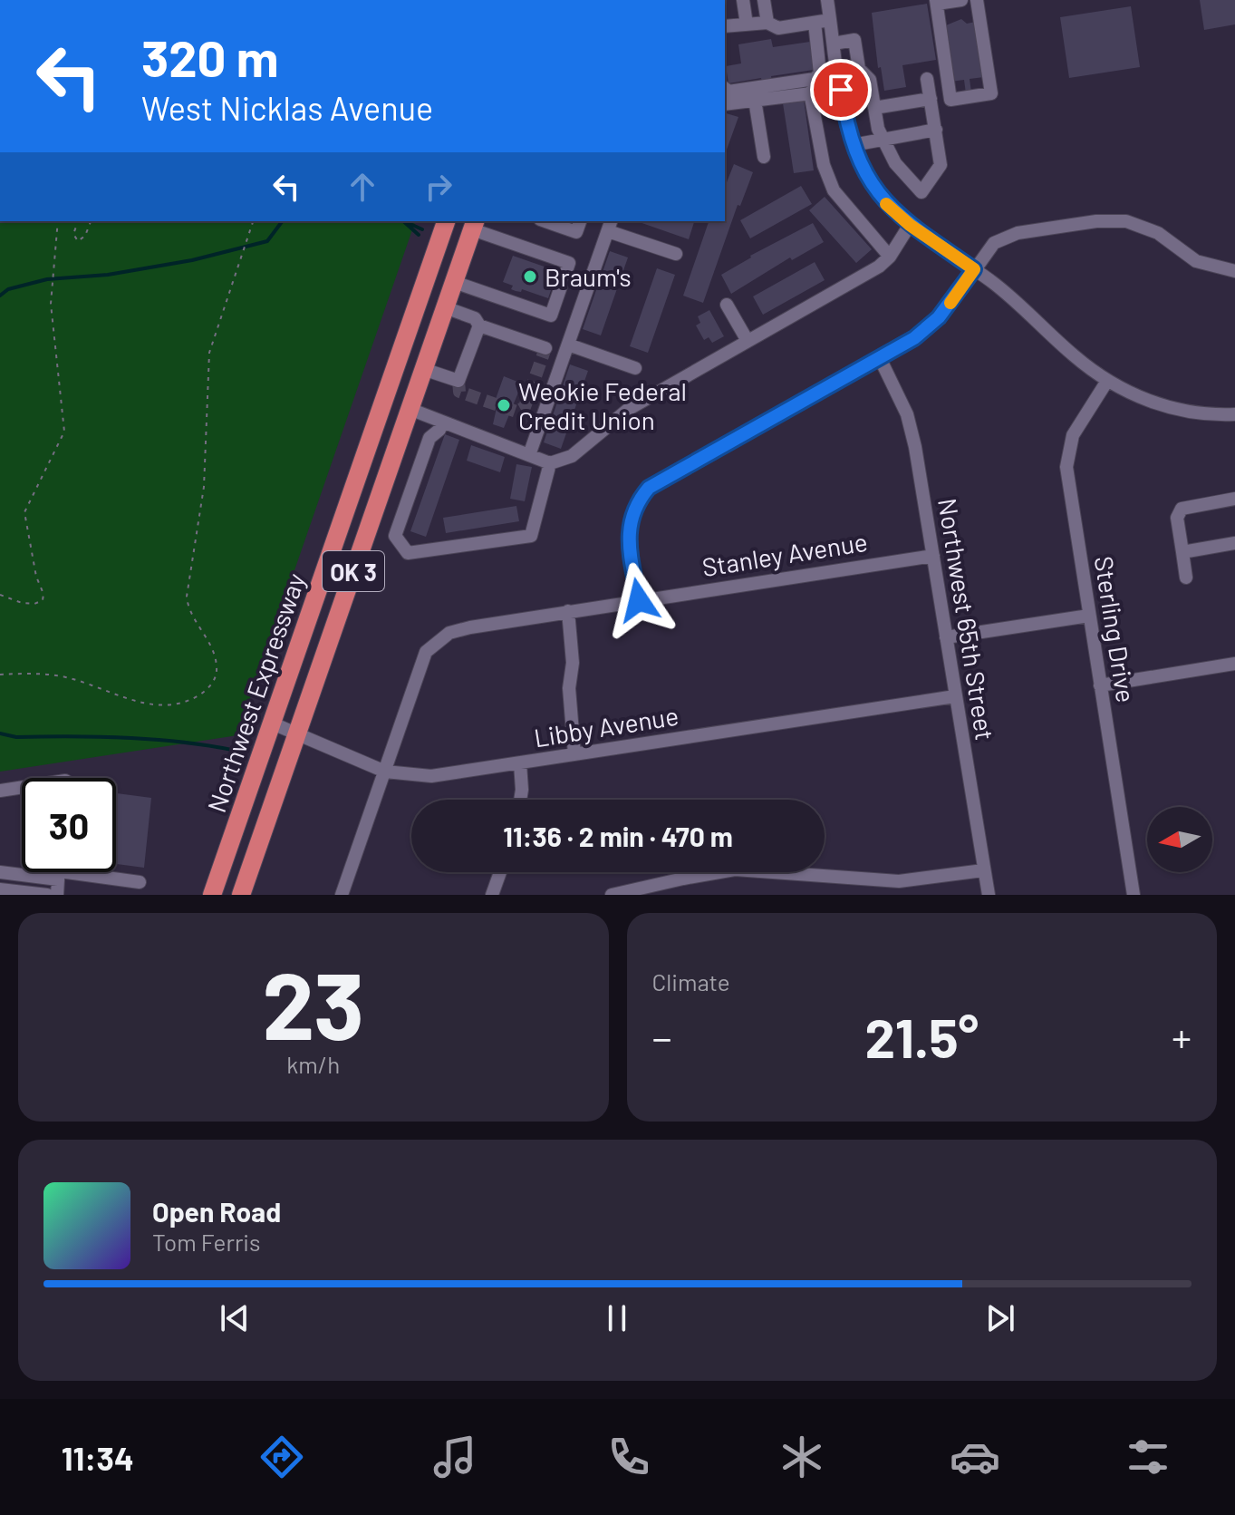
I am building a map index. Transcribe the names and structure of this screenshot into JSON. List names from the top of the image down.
{
  "streets": {
    "highway": ["OK 3", "Northwest Expressway"],
    "street": [
      "Stanley Avenue",
      "Northwest 65th Street",
      "Sterling Drive",
      "Libby Avenue"
    ]
  },
  "crossings": [
    ["Stanley Avenue", "Northwest 65th Street"],
    ["Stanley Avenue", "Libby Avenue"],
    ["Northwest 65th Street", "Libby Avenue"],
    ["Northwest Expressway", "Libby Avenue"]
  ],
  "places": ["Braum's", "Weokie Federal Credit Union"],
  "north": "left",
  "page": {
    "turn": ["320 m", "West Nicklas Avenue"],
    "limit": "30",
    "trip": "11:36 · 2 min · 470 m",
    "tile": [
      ["23", "km/h"],
      "Climate"
    ],
    "heat": ["−", "21.5°", "+"],
    "song": ["Open Road", "Tom Ferris"],
    "tabs": "11:34"
  }
}
